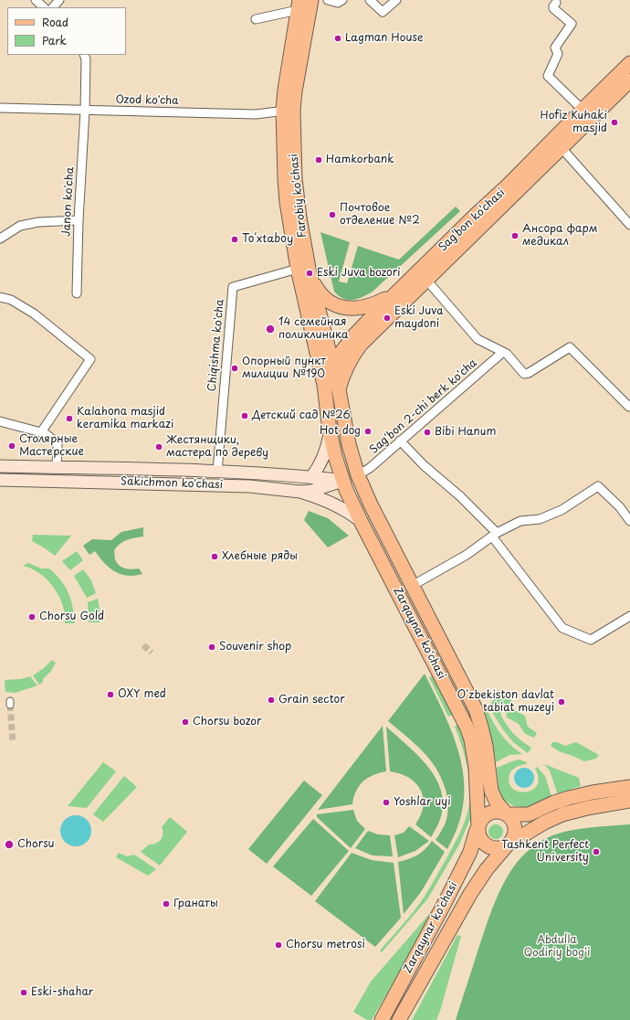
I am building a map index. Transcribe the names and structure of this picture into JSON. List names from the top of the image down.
{
  "streets": {
    "main road": [
      "Farobiy ko'chasi",
      "Sag’bon ko’chasi",
      "Sakichmon ko'chasi",
      "Zarqaynar ko'chasi"
    ],
    "street": [
      "Ozod ko'cha",
      "Janon ko'cha",
      "Chiqishma ko'cha",
      "Sag'bon 2-chi berk ko'cha"
    ]
  },
  "crossings": [
    ["Ozod ko'cha", "Farobiy ko'chasi"],
    ["Ozod ko'cha", "Janon ko'cha"],
    ["Farobiy ko'chasi", "Sag’bon ko’chasi"],
    ["Farobiy ko'chasi", "Chiqishma ko'cha"],
    ["Farobiy ko'chasi", "Zarqaynar ko'chasi"],
    ["Sag’bon ko’chasi", "Zarqaynar ko'chasi"],
    ["Chiqishma ko'cha", "Sakichmon ko'chasi"],
    ["Sag'bon 2-chi berk ko'cha", "Sakichmon ko'chasi"],
    ["Sag'bon 2-chi berk ko'cha", "Zarqaynar ko'chasi"],
    ["Sakichmon ko'chasi", "Zarqaynar ko'chasi"]
  ],
  "parks": ["Abdulla Qodiriy bog'i"],
  "places": [
    "Lagman House",
    "Hofiz Kuhaki masjid",
    "Hamkorbank",
    "Почтовое отделение №2",
    "Ансора фарм медикал",
    "Toʻxtaboy",
    "Eski Juva bozori",
    "Eski Juva maydoni",
    "14 семейная поликлиника",
    "Опорный пункт милиции №190",
    "Детский сад №26",
    "Kalahona masjid keramika markazi",
    "Hot dog",
    "Bibi Hanum",
    "Столярные Мастерские",
    "Жестянщики, мастера по дереву",
    "Хлебные ряды",
    "Chorsu Gold",
    "Souvenir shop",
    "OXY med",
    "Grain sector",
    "O'zbekiston davlat tabiat muzeyi",
    "Chorsu bozor",
    "Yoshlar uyi",
    "Chorsu",
    "Tashkent Perfect University",
    "Гранаты",
    "Chorsu metrosi",
    "Eski-shahar"
  ],
  "legend": ["Road", "Park"]
}
